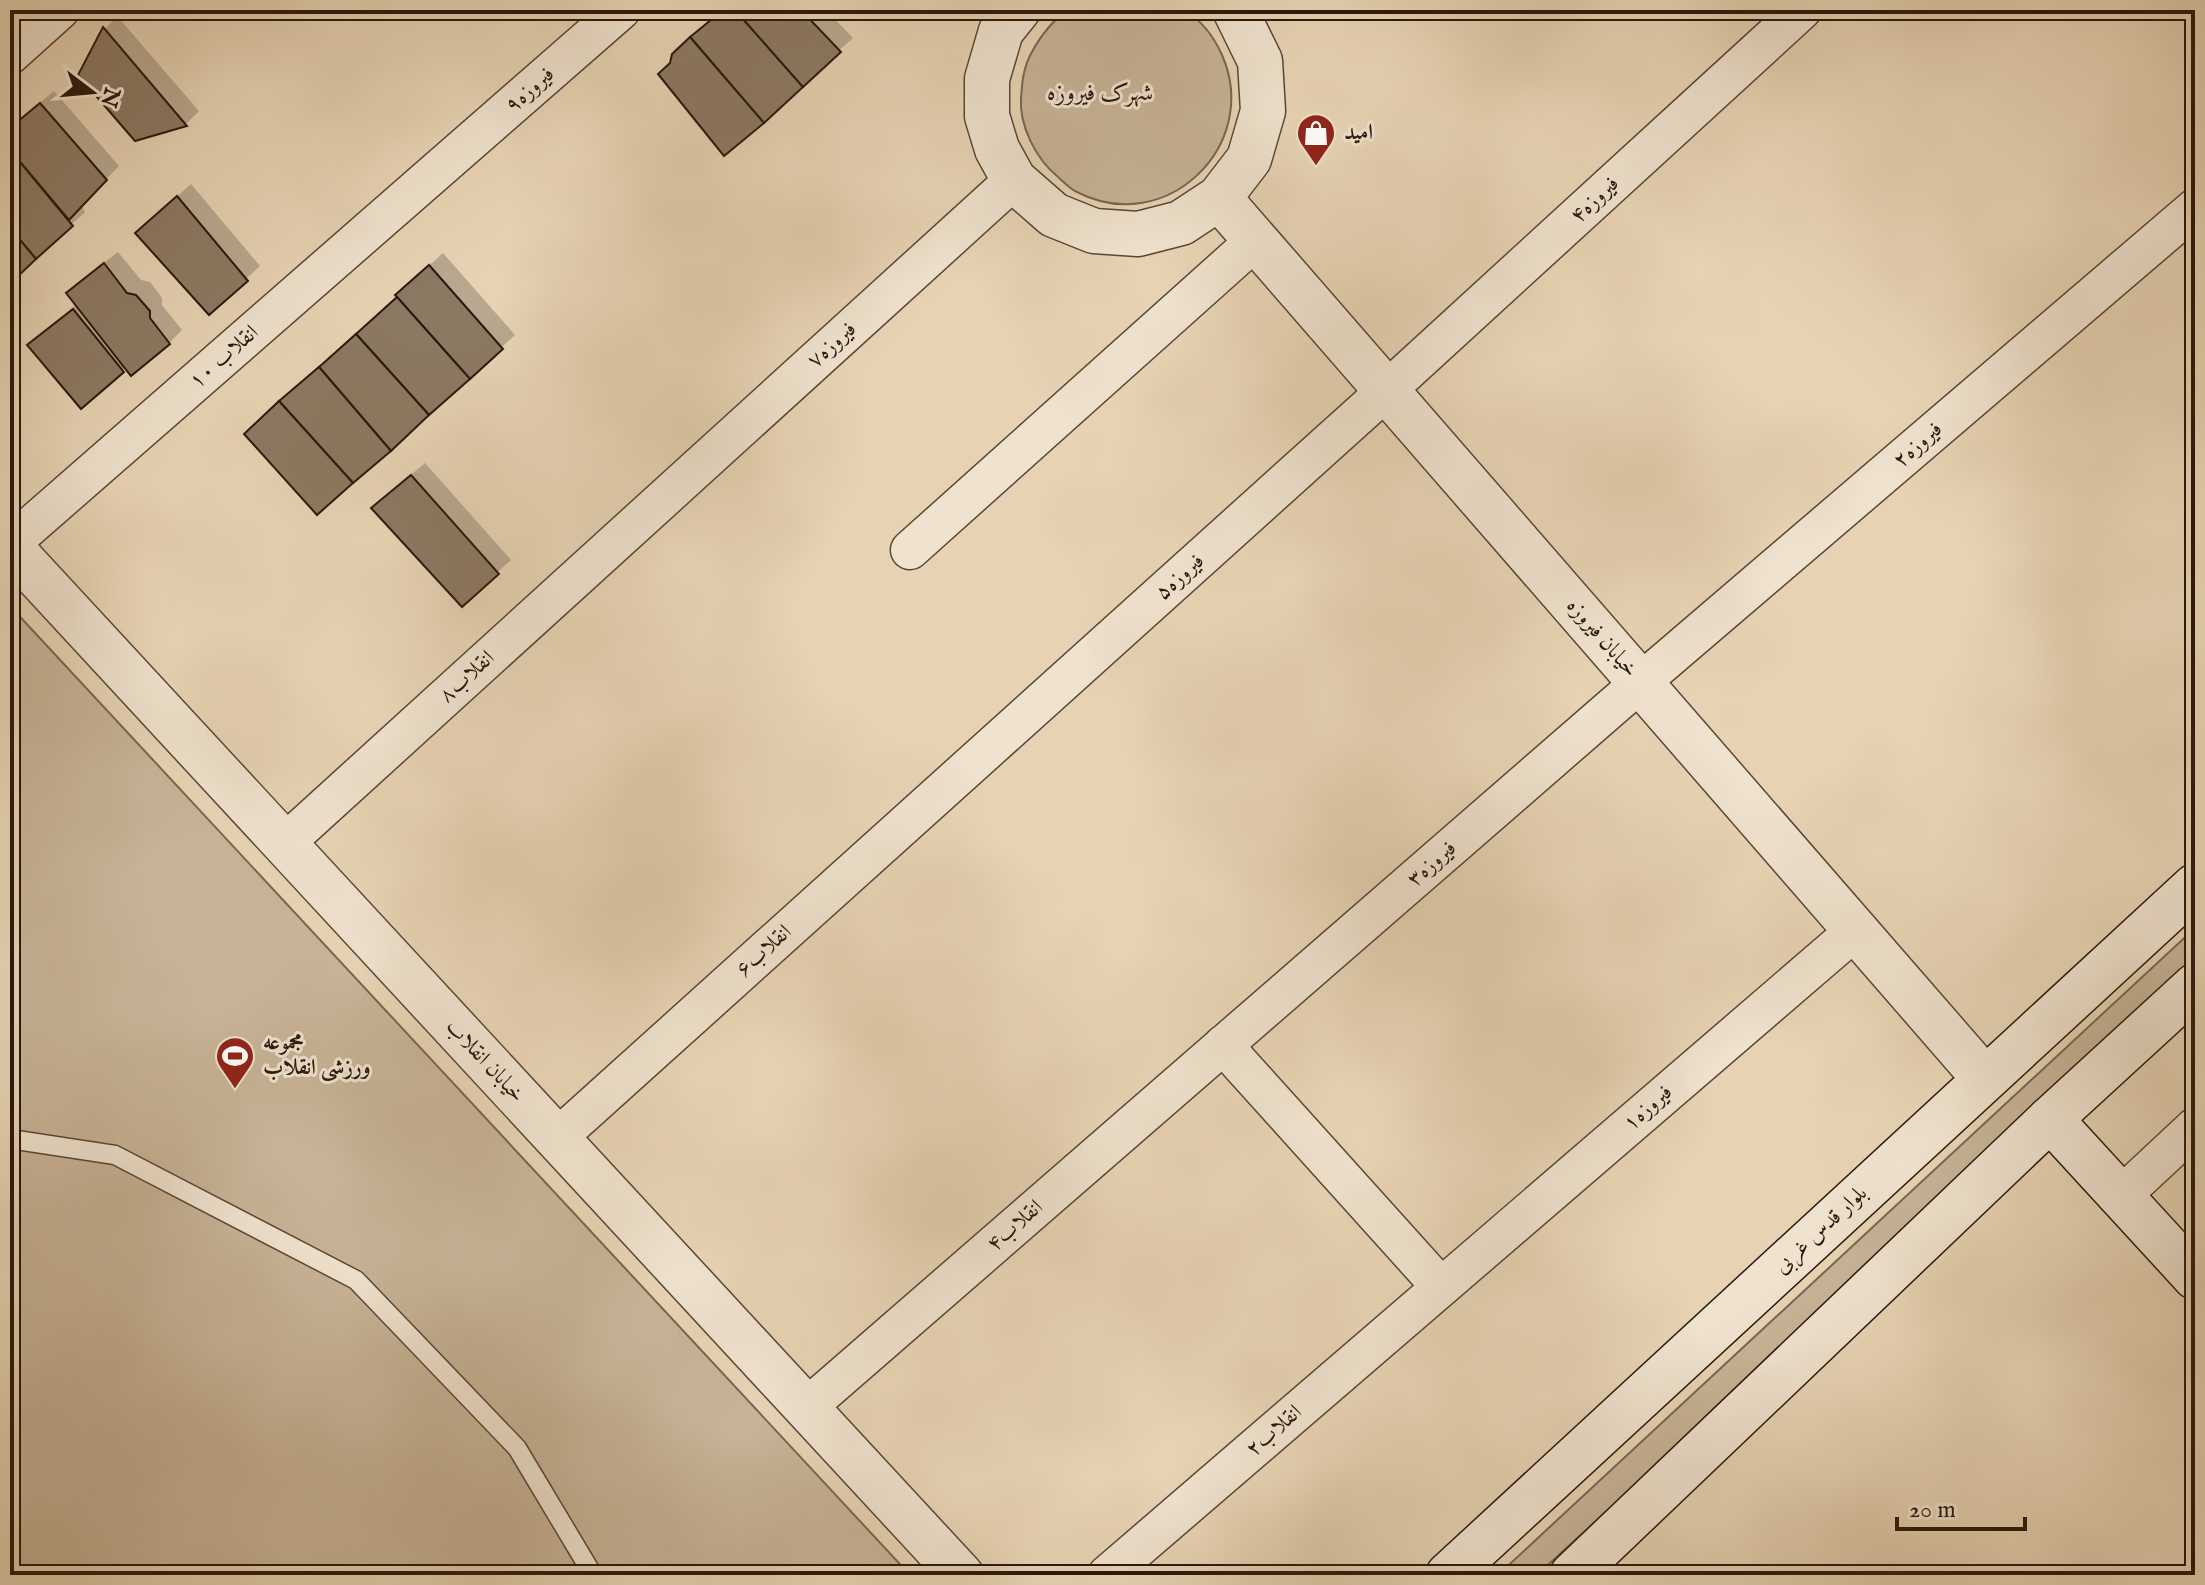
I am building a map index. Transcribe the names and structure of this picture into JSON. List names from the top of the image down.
{
  "streets": {
    "street": [
      "فیروزه۹",
      "فیروزه۴",
      "فیروزه۷",
      "انقلاب ۱۰",
      "فیروزه۲",
      "فیروزه۵",
      "خیابان فیروزه",
      "انقلاب۸",
      "فیروزه۳",
      "انقلاب۶",
      "خیابان انقلاب",
      "فیروزه۱",
      "انقلاب۴",
      "بلوار قدس غربی",
      "انقلاب۲"
    ]
  },
  "crossings": [
    ["فیروزه۹", "انقلاب ۱۰"],
    ["فیروزه۴", "فیروزه۵"],
    ["فیروزه۴", "خیابان فیروزه"],
    ["فیروزه۷", "انقلاب۸"],
    ["انقلاب ۱۰", "خیابان انقلاب"],
    ["فیروزه۲", "خیابان فیروزه"],
    ["فیروزه۲", "فیروزه۳"],
    ["فیروزه۵", "خیابان فیروزه"],
    ["فیروزه۵", "انقلاب۶"],
    ["خیابان فیروزه", "فیروزه۳"],
    ["خیابان فیروزه", "فیروزه۱"],
    ["خیابان فیروزه", "بلوار قدس غربی"],
    ["انقلاب۸", "خیابان انقلاب"],
    ["فیروزه۳", "انقلاب۴"],
    ["انقلاب۶", "خیابان انقلاب"],
    ["خیابان انقلاب", "انقلاب۴"],
    ["فیروزه۱", "انقلاب۲"]
  ],
  "districts": ["شهرک فیروزه"],
  "places": {
    "shop": ["امید"],
    "sports": ["مجموعه ورزشی انقلاب"]
  },
  "scale_bar": "20 m",
  "north": "right"
}
